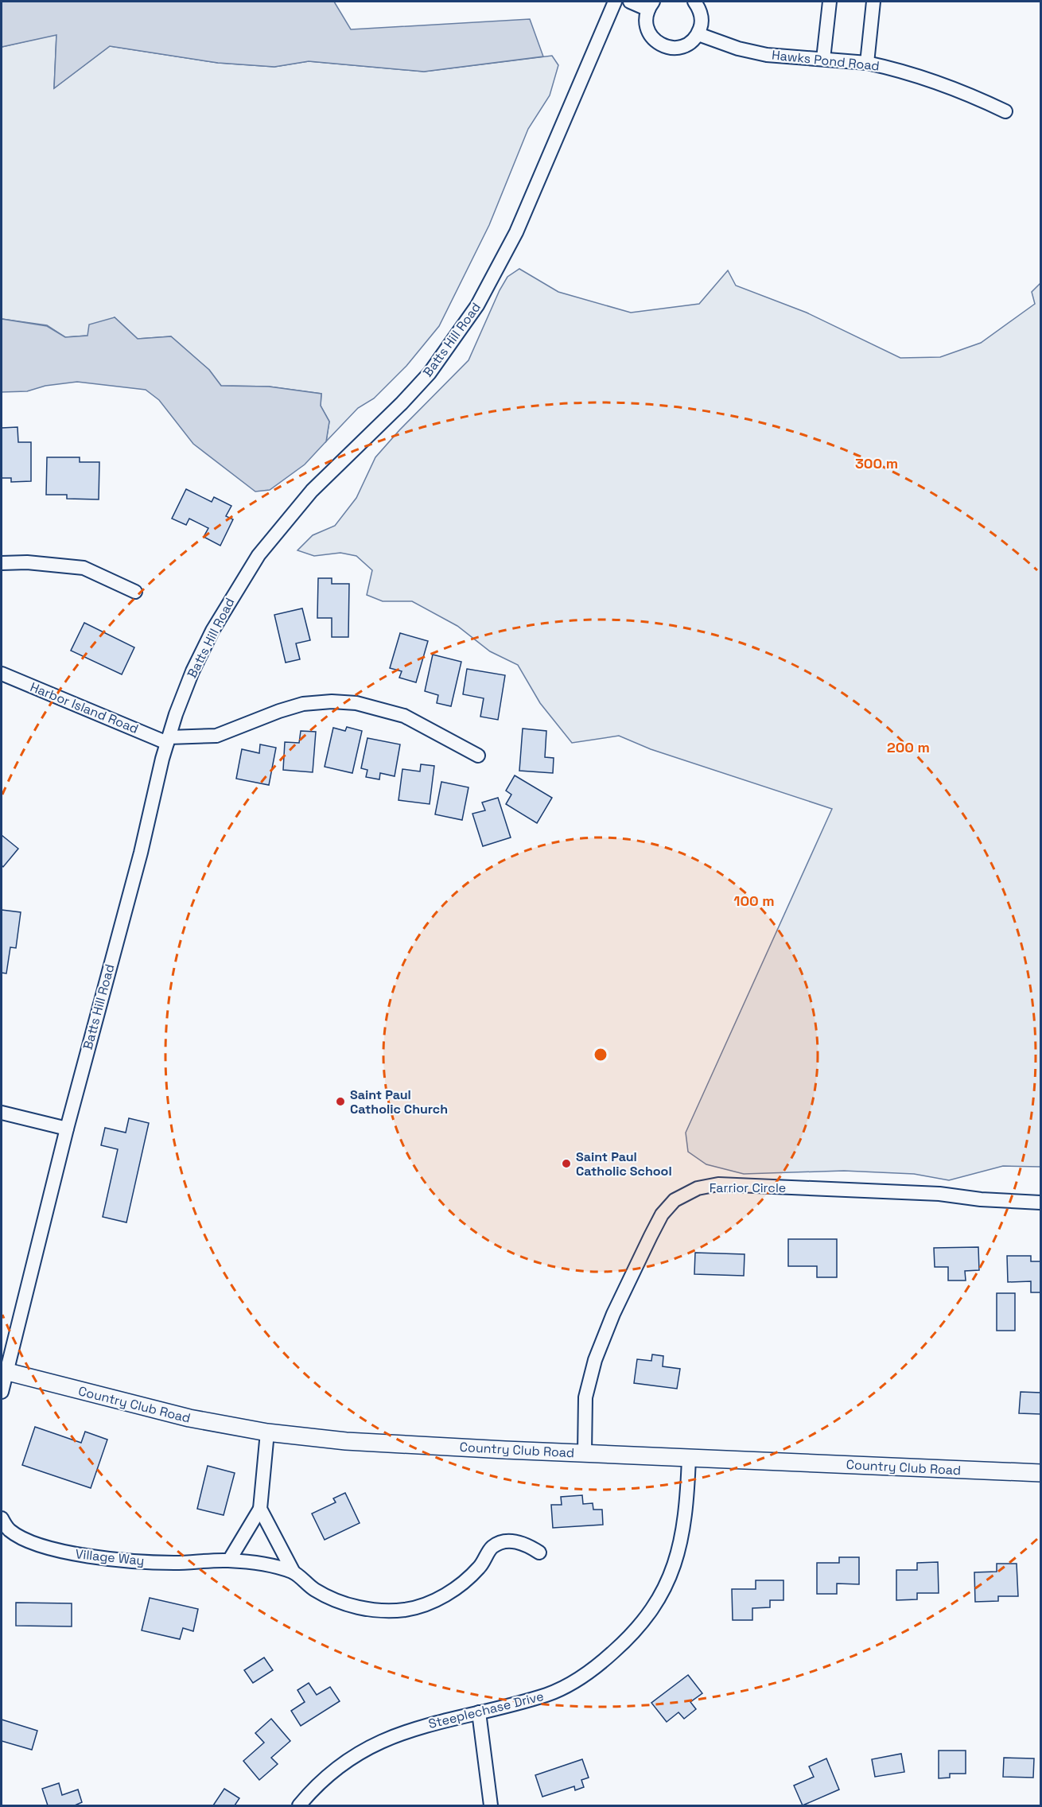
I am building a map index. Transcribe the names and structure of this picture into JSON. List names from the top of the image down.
{
  "streets": {
    "street": [
      "Hawks Pond Road",
      "Batts Hill Road",
      "Harbor Island Road",
      "Farrior Circle",
      "Country Club Road",
      "Village Way",
      "Steeplechase Drive"
    ]
  },
  "crossings": [
    ["Batts Hill Road", "Harbor Island Road"],
    ["Batts Hill Road", "Country Club Road"],
    ["Farrior Circle", "Country Club Road"],
    ["Country Club Road", "Steeplechase Drive"]
  ],
  "places": ["Saint Paul Catholic Church", "Saint Paul Catholic School"],
  "rings": ["300 m", "200 m", "100 m"]
}
